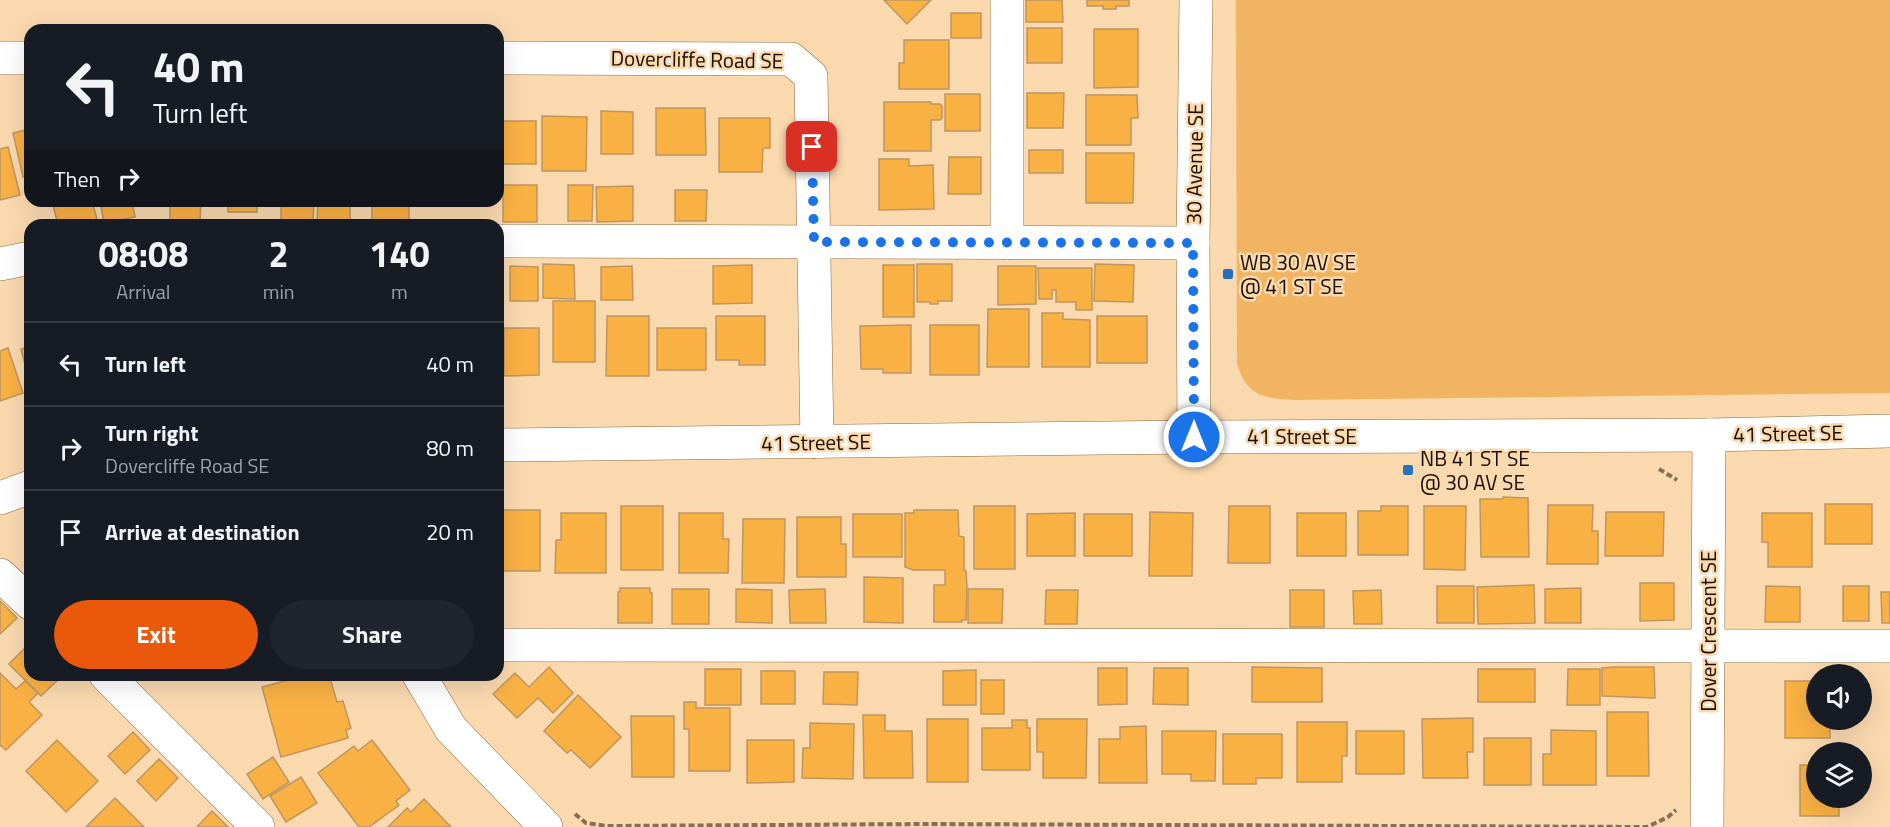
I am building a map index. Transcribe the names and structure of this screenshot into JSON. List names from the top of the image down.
{
  "streets": {
    "street": [
      "Dovercliffe Road SE",
      "30 Avenue SE",
      "41 Street SE",
      "Dover Crescent SE"
    ]
  },
  "crossings": [
    ["Dovercliffe Road SE", "41 Street SE"],
    ["30 Avenue SE", "41 Street SE"],
    ["41 Street SE", "Dover Crescent SE"]
  ],
  "places": {
    "transit": ["WB 30 AV SE @ 41 ST SE", "NB 41 ST SE @ 30 AV SE"]
  },
  "page": {
    "turn": ["40 m", "Turn left"],
    "then": "Then",
    "eta": [
      "08:08",
      "Arrival",
      "2",
      "min",
      "140",
      "m"
    ],
    "list": [
      {
        "name": "Turn left",
        "value": "40 m"
      },
      {
        "name": "Turn right",
        "note": "Dovercliffe Road SE",
        "value": "80 m"
      },
      {
        "name": "Arrive at destination",
        "value": "20 m"
      }
    ],
    "buttons": ["Exit", "Share"]
  }
}
